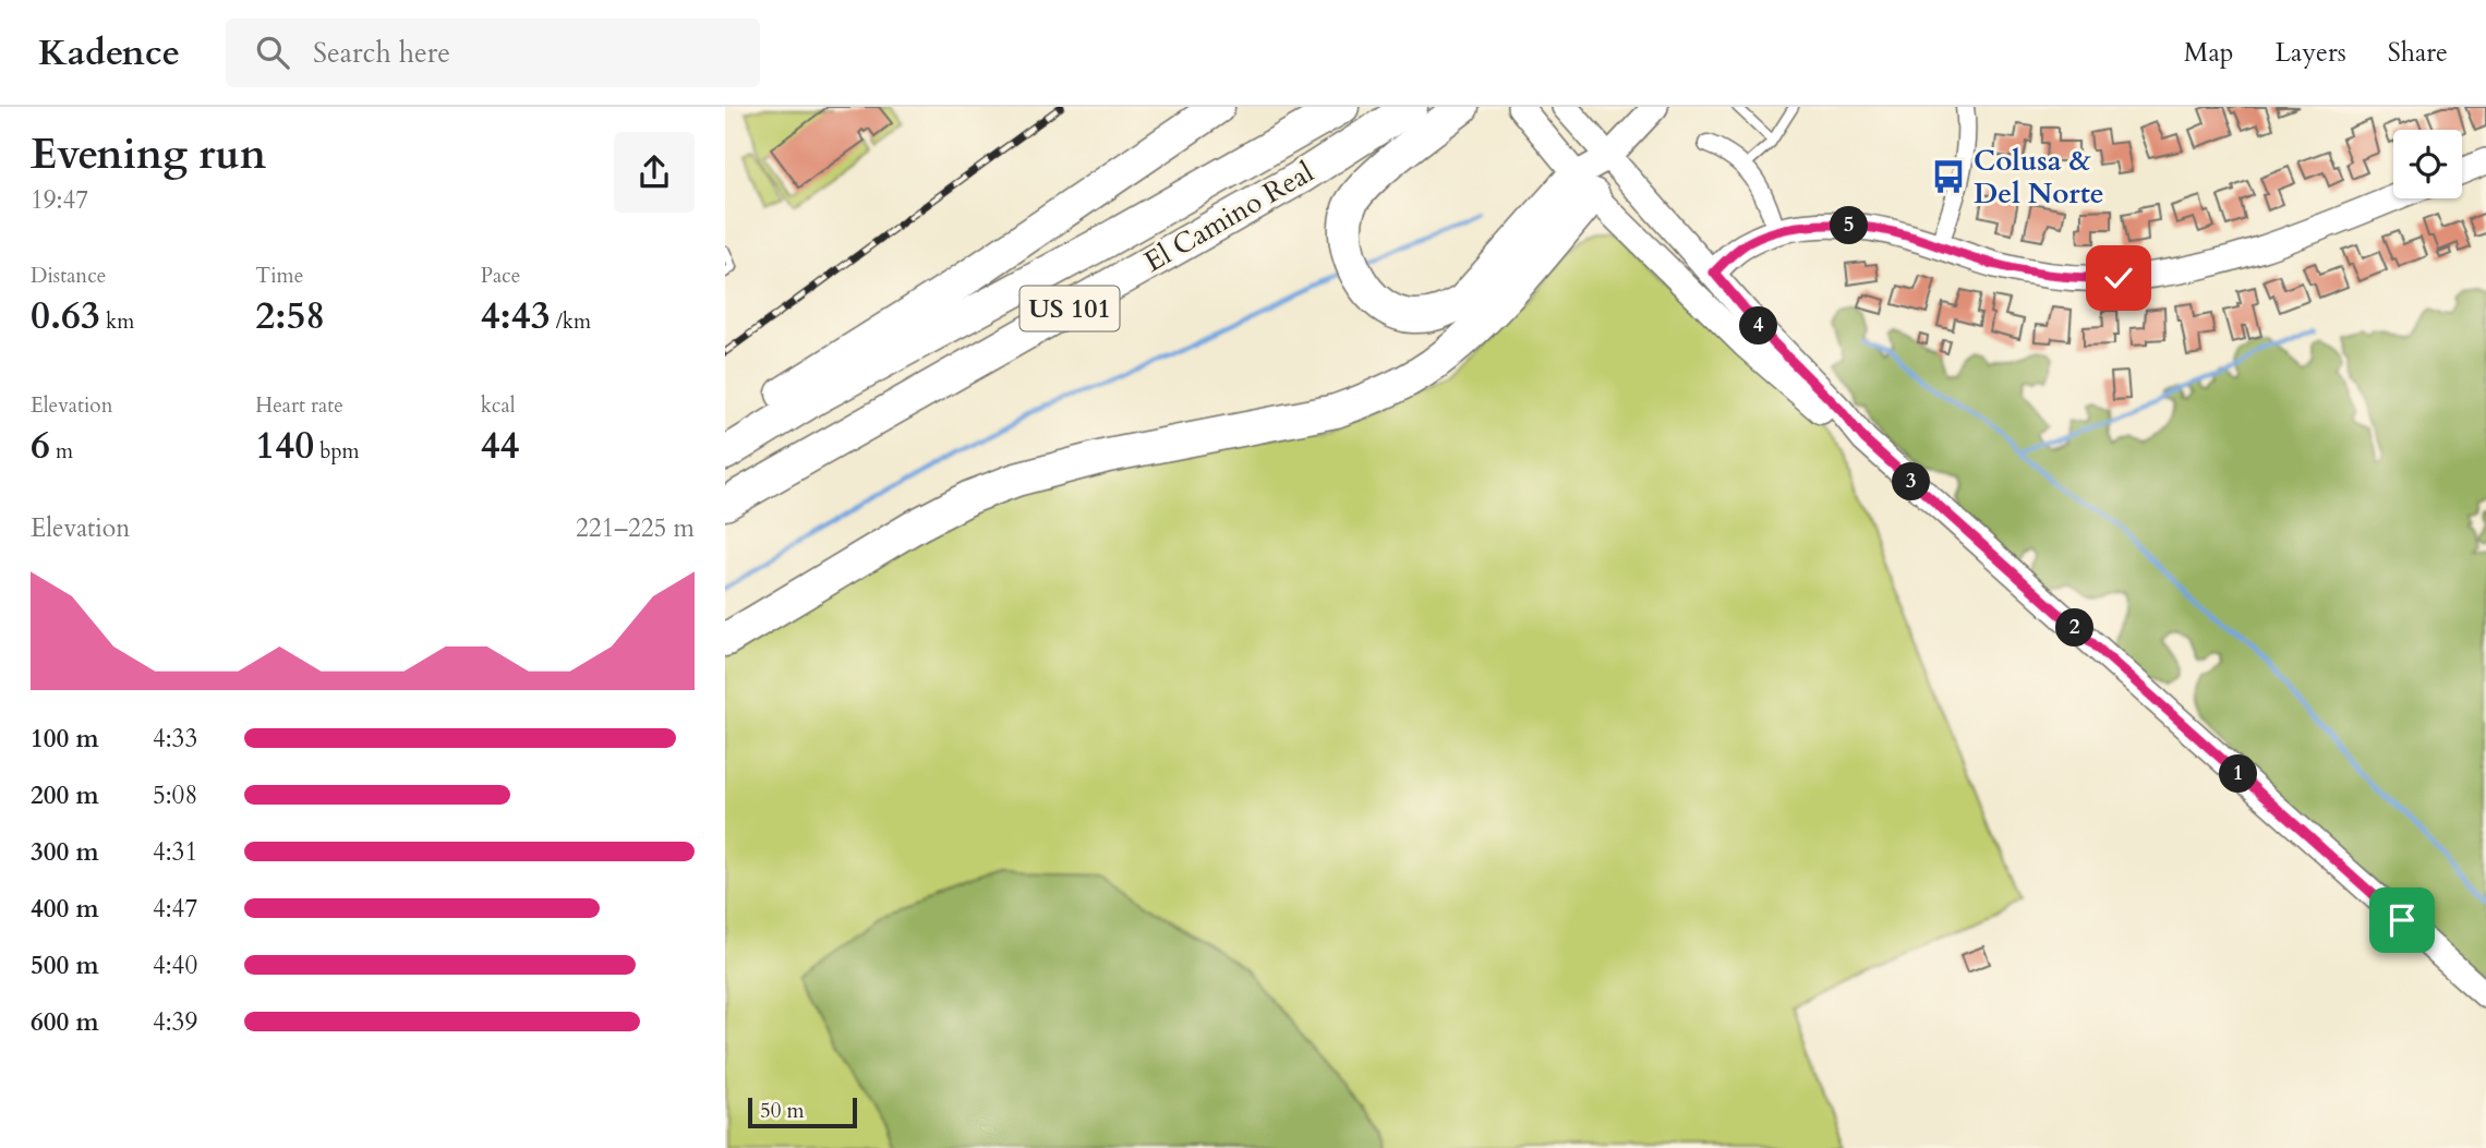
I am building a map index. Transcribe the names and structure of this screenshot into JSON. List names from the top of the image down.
{
  "streets": {
    "highway": ["El Camino Real", "US 101"]
  },
  "places": {
    "bus stop": ["Colusa & Del Norte"]
  },
  "scale_bar": "50 m",
  "page": {
    "header": "Kadence",
    "search": "Search here",
    "nav": ["Map", "Layers", "Share"],
    "heading": ["Evening run", "19:47"],
    "pins": [
      "5",
      "4",
      "3",
      "2",
      "1"
    ],
    "stats": [
      ["Distance", "0.63 km"],
      ["Time", "2:58"],
      ["Pace", "4:43 /km"],
      ["Elevation", "6 m"],
      ["Heart rate", "140 bpm"],
      ["kcal", "44"]
    ],
    "chart": ["Elevation", "221–225 m"],
    "list": [
      {
        "name": "100 m",
        "note": "4:33"
      },
      {
        "name": "200 m",
        "note": "5:08"
      },
      {
        "name": "300 m",
        "note": "4:31"
      },
      {
        "name": "400 m",
        "note": "4:47"
      },
      {
        "name": "500 m",
        "note": "4:40"
      },
      {
        "name": "600 m",
        "note": "4:39"
      }
    ],
    "scale": "50 m"
  }
}
